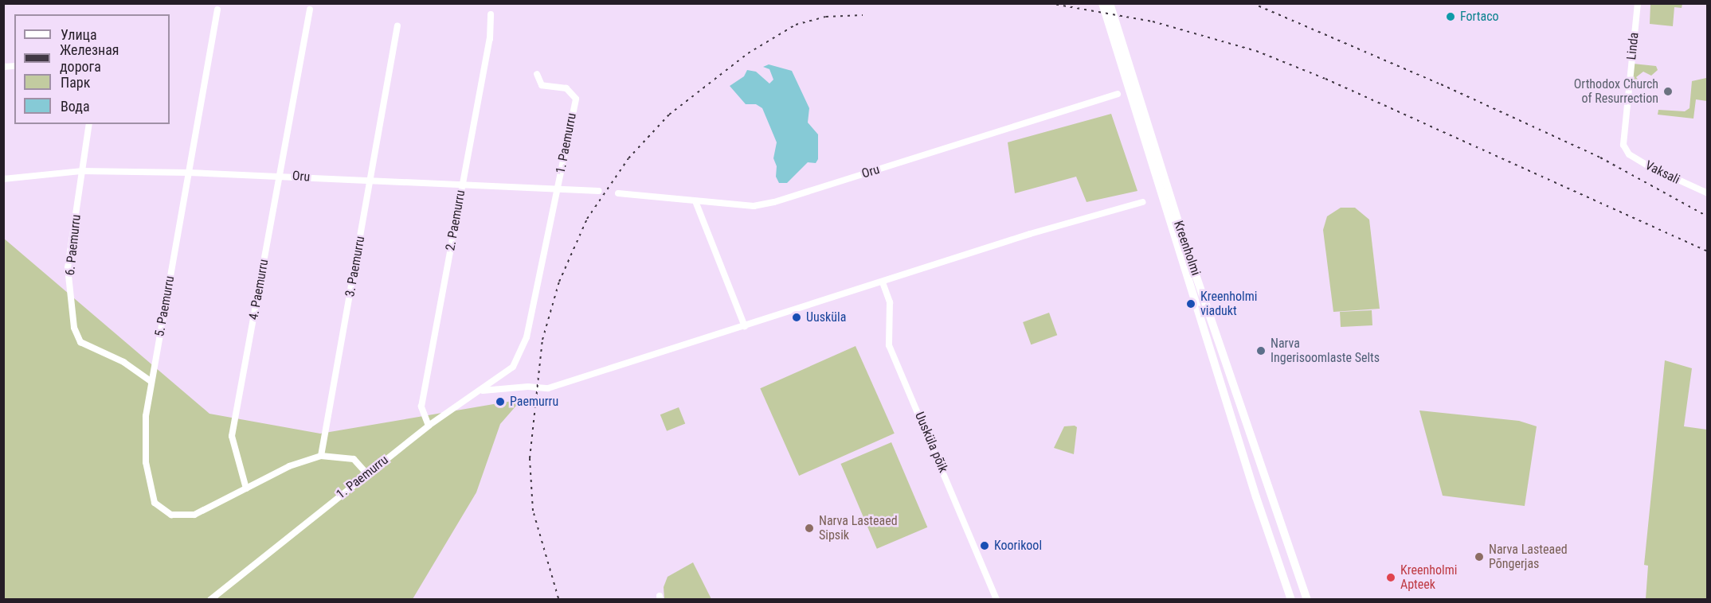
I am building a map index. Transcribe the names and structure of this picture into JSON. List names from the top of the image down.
{
  "streets": {
    "main road": ["Kreenholmi"],
    "street": [
      "Linda",
      "1. Paemurru",
      "Oru",
      "Vaksali",
      "2. Paemurru",
      "6. Paemurru",
      "3. Paemurru",
      "4. Paemurru",
      "5. Paemurru",
      "Uusküla põik"
    ]
  },
  "crossings": [
    ["Linda", "Vaksali"],
    ["1. Paemurru", "Oru"],
    ["1. Paemurru", "2. Paemurru"],
    ["Oru", "2. Paemurru"],
    ["Oru", "6. Paemurru"],
    ["Oru", "3. Paemurru"],
    ["Oru", "4. Paemurru"],
    ["Oru", "5. Paemurru"],
    ["6. Paemurru", "5. Paemurru"],
    ["4. Paemurru", "5. Paemurru"]
  ],
  "places": [
    "Fortaco",
    "Orthodox Church of Resurrection",
    "Kreenholmi viadukt",
    "Uusküla",
    "Narva Ingerisoomlaste Selts",
    "Paemurru",
    "Narva Lasteaed Sipsik",
    "Koorikool",
    "Narva Lasteaed Põngerjas",
    "Kreenholmi Apteek"
  ],
  "legend": [
    "Улица",
    "Железная дорога",
    "Парк",
    "Вода"
  ]
}
